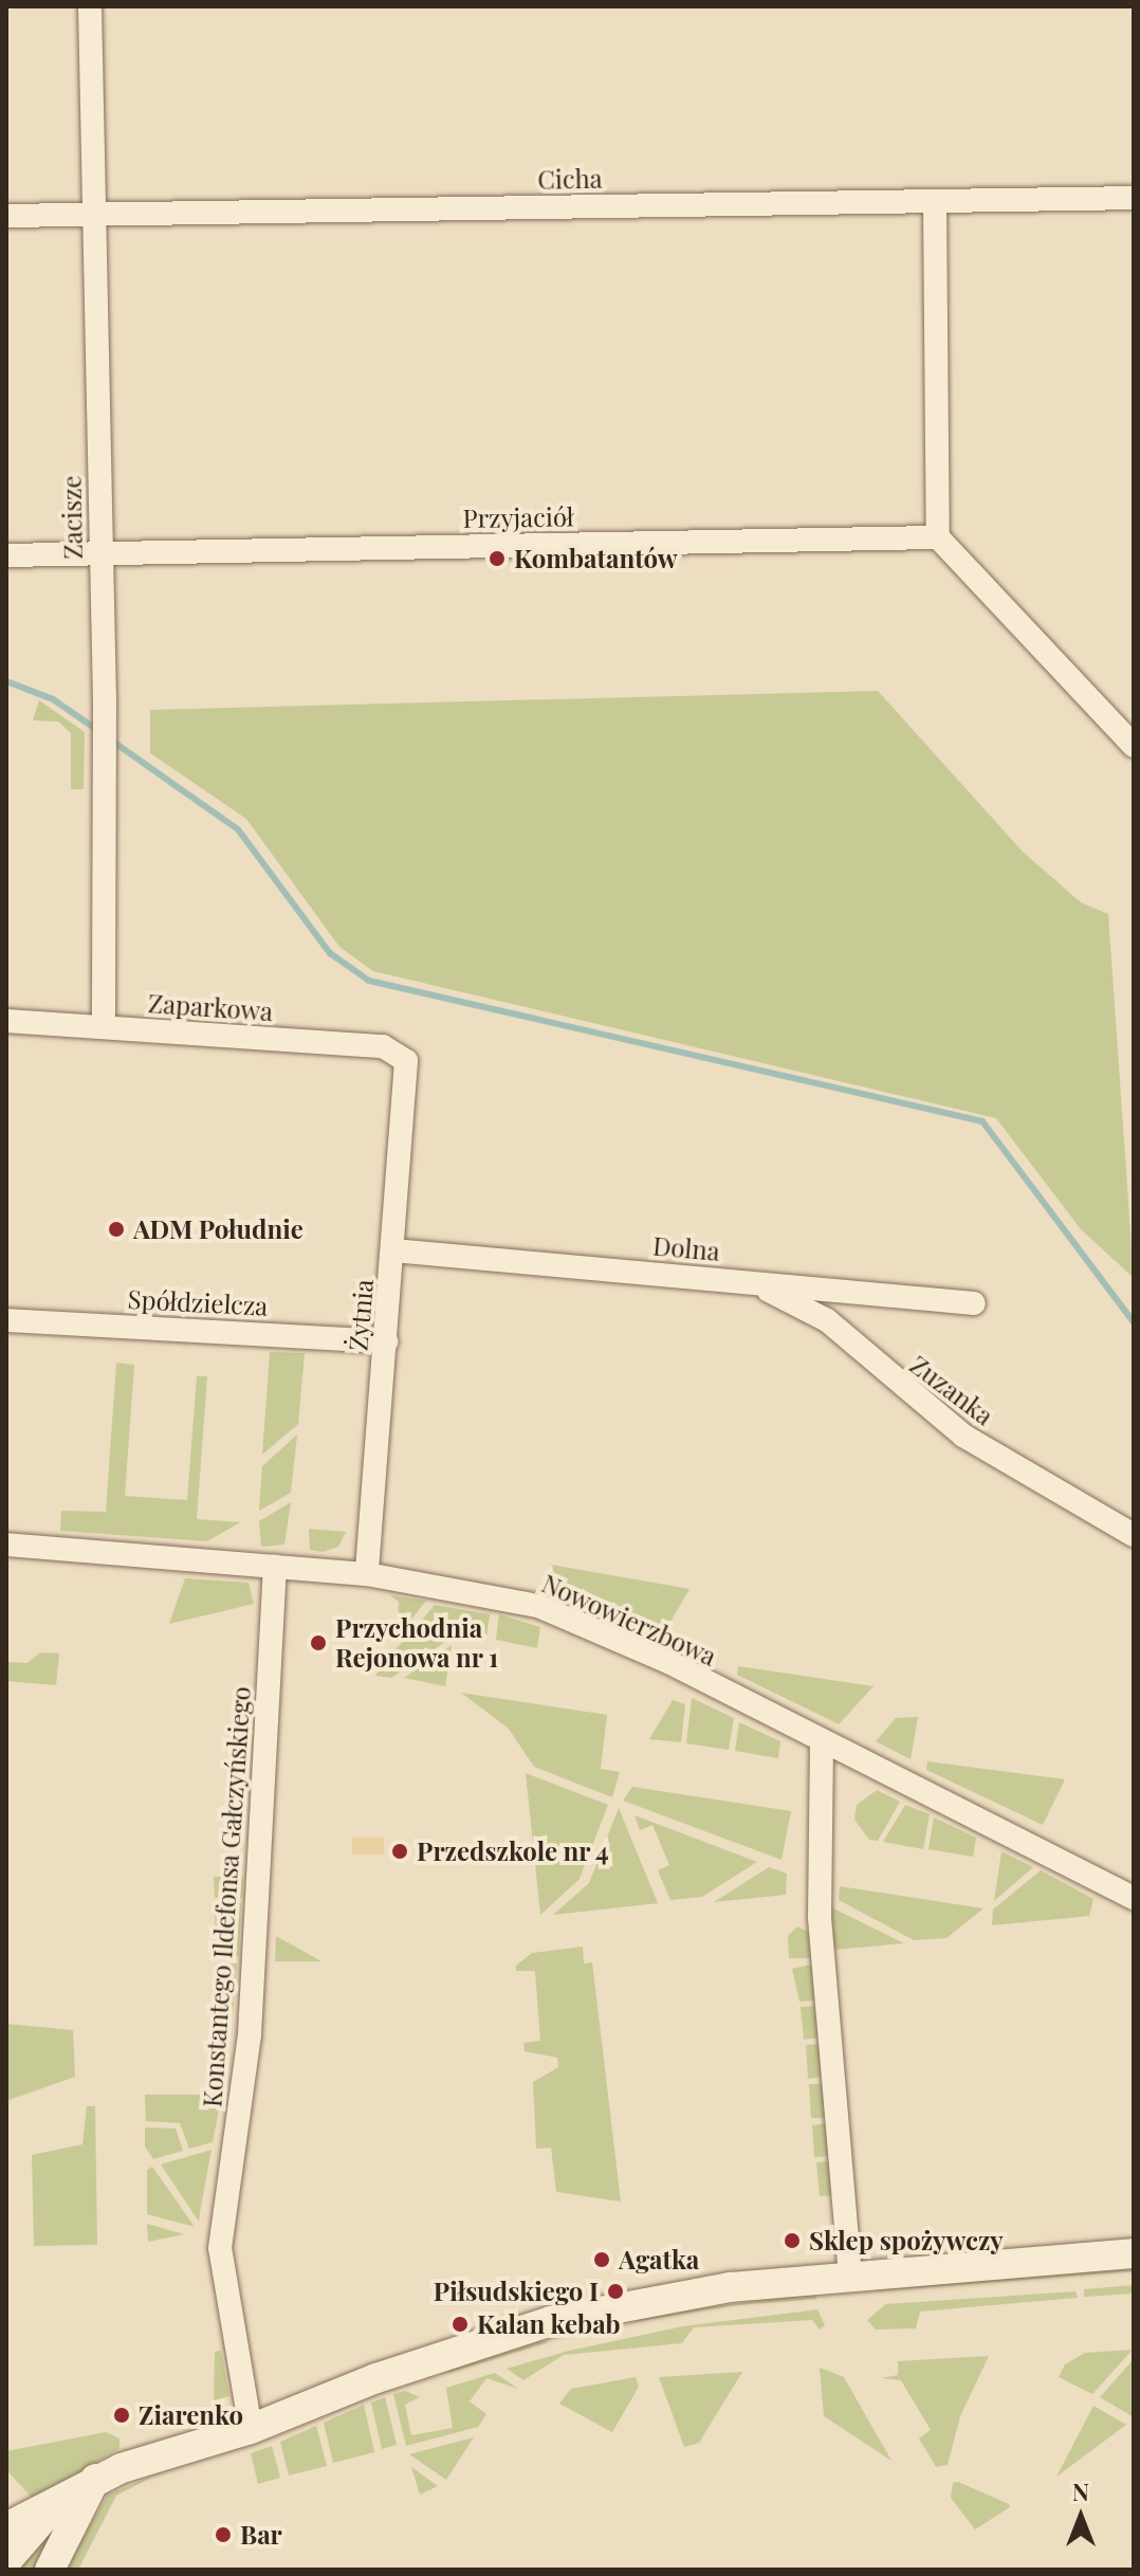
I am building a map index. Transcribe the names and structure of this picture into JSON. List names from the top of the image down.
{
  "streets": {
    "street": [
      "Cicha",
      "Zacisze",
      "Przyjaciół",
      "Zaparkowa",
      "Dolna",
      "Spółdzielcza",
      "Żytnia",
      "Zuzanka",
      "Nowowierzbowa",
      "Konstantego Ildefonsa Gałczyńskiego"
    ]
  },
  "crossings": [
    ["Cicha", "Zacisze"],
    ["Zacisze", "Przyjaciół"],
    ["Zacisze", "Zaparkowa"],
    ["Zaparkowa", "Żytnia"],
    ["Dolna", "Żytnia"],
    ["Dolna", "Zuzanka"],
    ["Spółdzielcza", "Żytnia"],
    ["Żytnia", "Nowowierzbowa"],
    ["Nowowierzbowa", "Konstantego Ildefonsa Gałczyńskiego"]
  ],
  "places": [
    "Kombatantów",
    "ADM Południe",
    "Przychodnia Rejonowa nr 1",
    "Przedszkole nr 4",
    "Sklep spożywczy",
    "Agatka",
    "Piłsudskiego I",
    "Kalan kebab",
    "Ziarenko",
    "Bar"
  ],
  "north": "top"
}
